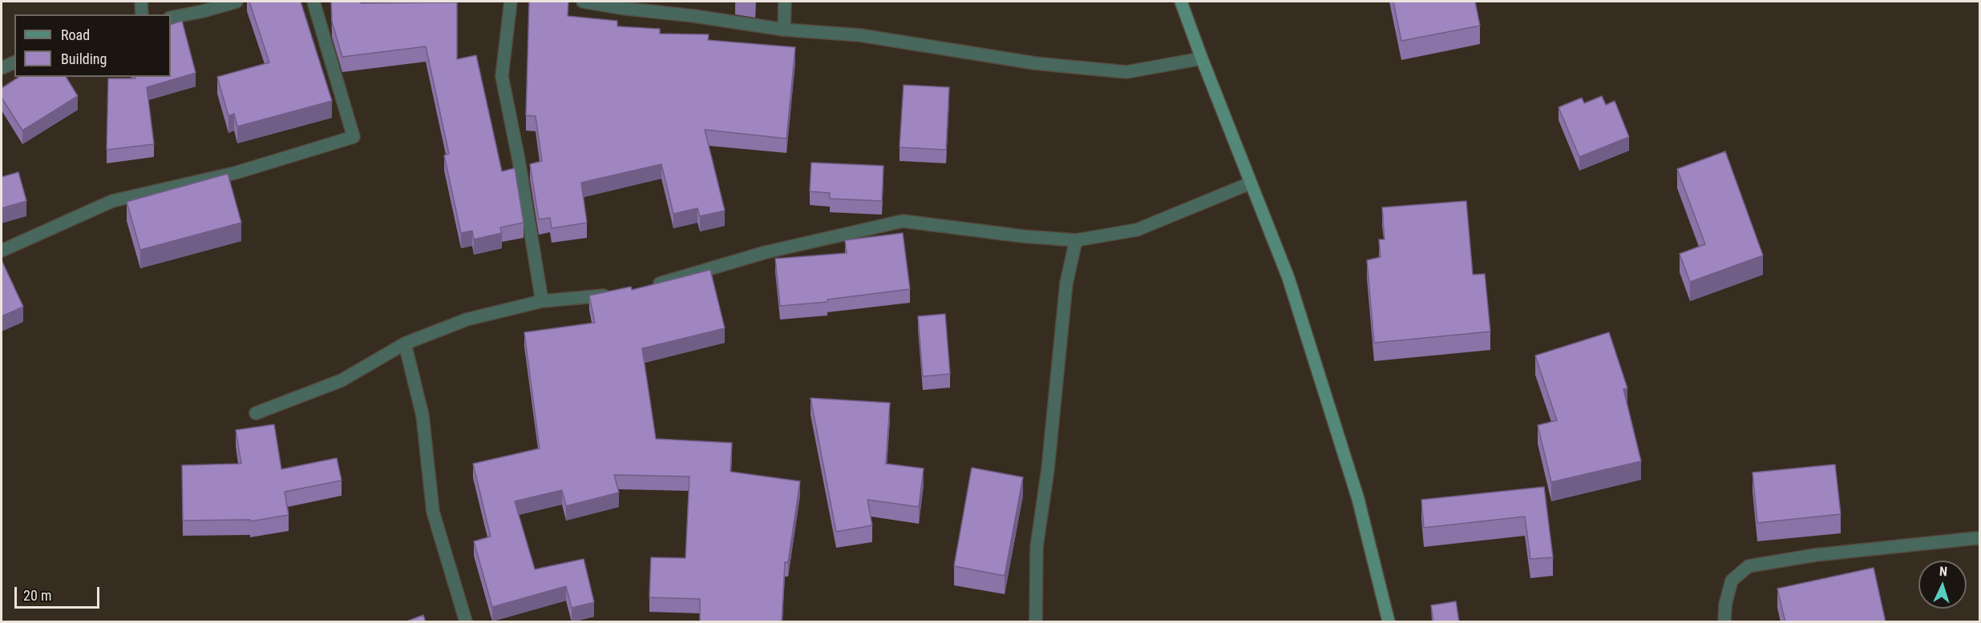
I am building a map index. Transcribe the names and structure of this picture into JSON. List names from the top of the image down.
{
  "legend": ["Road", "Building"],
  "scale_bar": "20 m",
  "north": "top"
}
